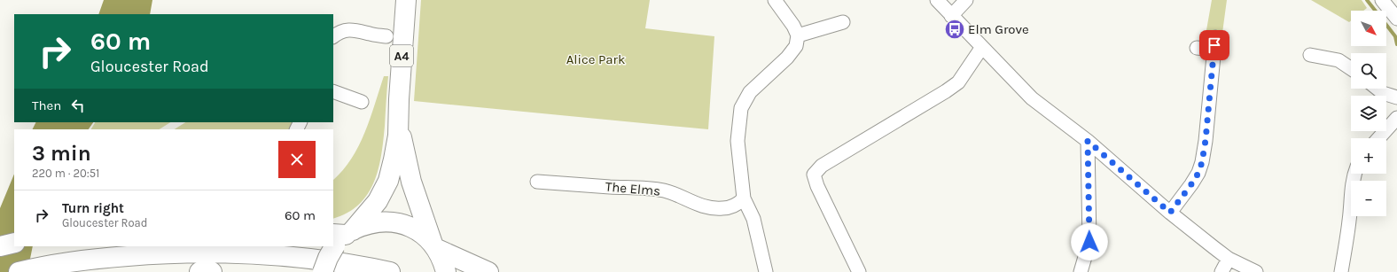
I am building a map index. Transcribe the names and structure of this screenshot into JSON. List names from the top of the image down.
{
  "streets": {
    "highway": ["A4"],
    "street": ["The Elms"]
  },
  "parks": ["Alice Park"],
  "places": {
    "bus stop": ["Elm Grove"]
  },
  "north": "bottom right",
  "page": {
    "map_buttons": ["+", "−"],
    "turn": ["60 m", "Gloucester Road"],
    "then": "Then",
    "heading": ["3 min", "220 m · 20:51"],
    "list": [
      {
        "name": "Turn right",
        "note": "Gloucester Road",
        "value": "60 m"
      }
    ]
  }
}
